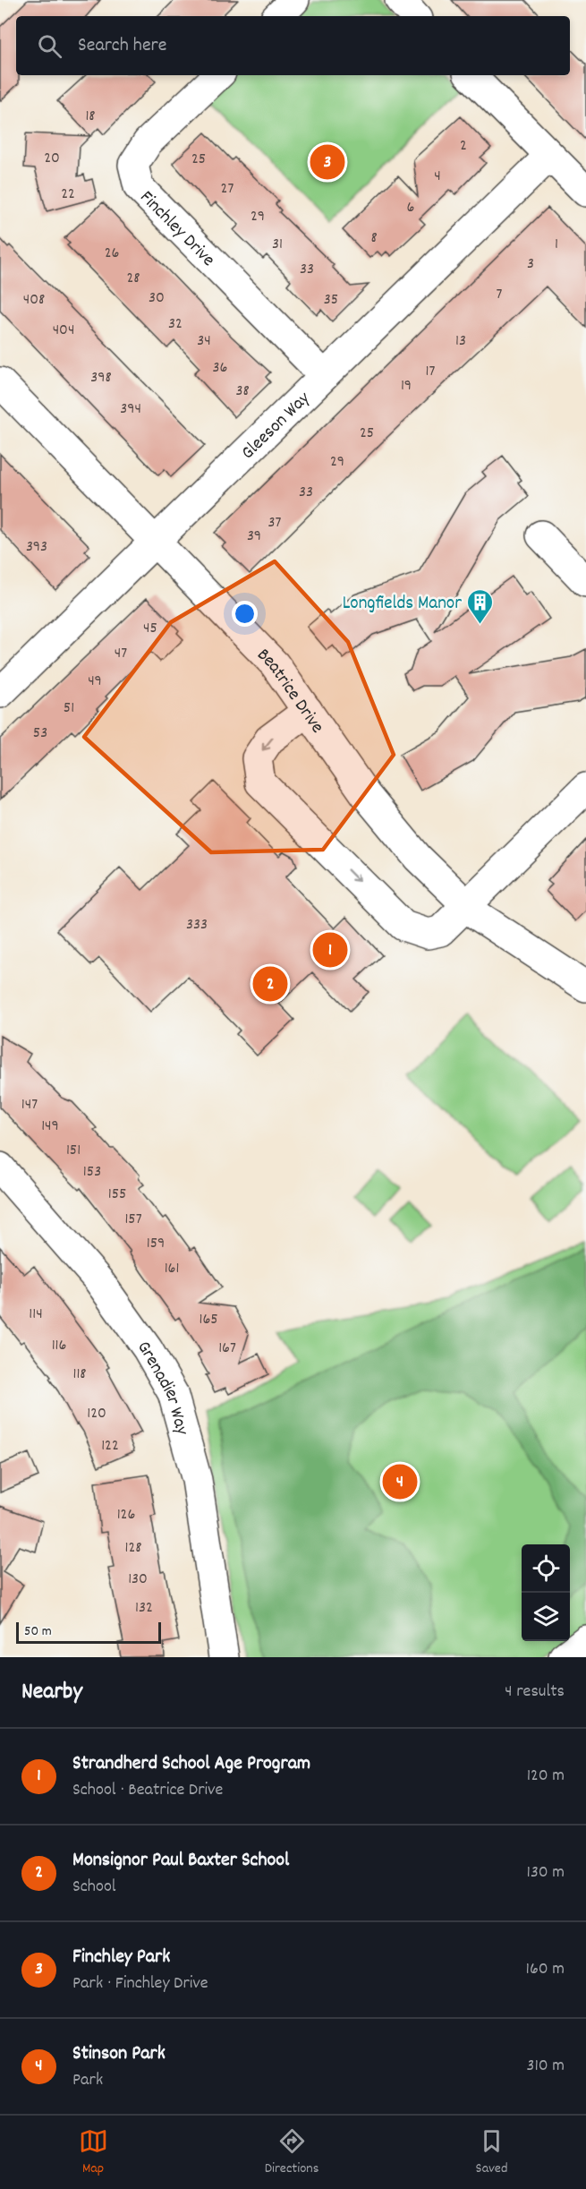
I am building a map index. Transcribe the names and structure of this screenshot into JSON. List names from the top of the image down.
{
  "streets": {
    "street": [
      "Finchley Drive",
      "Gleeson Way",
      "Beatrice Drive",
      "Grenadier Way"
    ]
  },
  "crossings": [
    ["Finchley Drive", "Gleeson Way"],
    ["Gleeson Way", "Beatrice Drive"]
  ],
  "places": {
    "building": ["Longfields Manor"]
  },
  "house_numbers": [
    "18",
    "2",
    "20",
    "25",
    "4",
    "27",
    "22",
    "6",
    "29",
    "8",
    "31",
    "1",
    "26",
    "3",
    "33",
    "28",
    "7",
    "30",
    "408",
    "35",
    "32",
    "404",
    "34",
    "13",
    "36",
    "17",
    "398",
    "19",
    "38",
    "394",
    "25",
    "29",
    "33",
    "37",
    "39",
    "393",
    "45",
    "47",
    "49",
    "51",
    "53",
    "333",
    "147",
    "149",
    "151",
    "153",
    "155",
    "157",
    "159",
    "161",
    "114",
    "165",
    "116",
    "167",
    "118",
    "120",
    "122",
    "126",
    "128",
    "130",
    "132"
  ],
  "scale_bar": "50 m",
  "page": {
    "search": "Search here",
    "pins": [
      "3",
      "1",
      "2",
      "4"
    ],
    "scale": "50 m",
    "heading": ["Nearby", "4 results"],
    "list": [
      {
        "mark": "1",
        "name": "Strandherd School Age Program",
        "note": "School · Beatrice Drive",
        "value": "120 m"
      },
      {
        "mark": "2",
        "name": "Monsignor Paul Baxter School",
        "note": "School",
        "value": "130 m"
      },
      {
        "mark": "3",
        "name": "Finchley Park",
        "note": "Park · Finchley Drive",
        "value": "160 m"
      },
      {
        "mark": "4",
        "name": "Stinson Park",
        "note": "Park",
        "value": "310 m"
      }
    ],
    "nav": ["Map", "Directions", "Saved"]
  }
}
